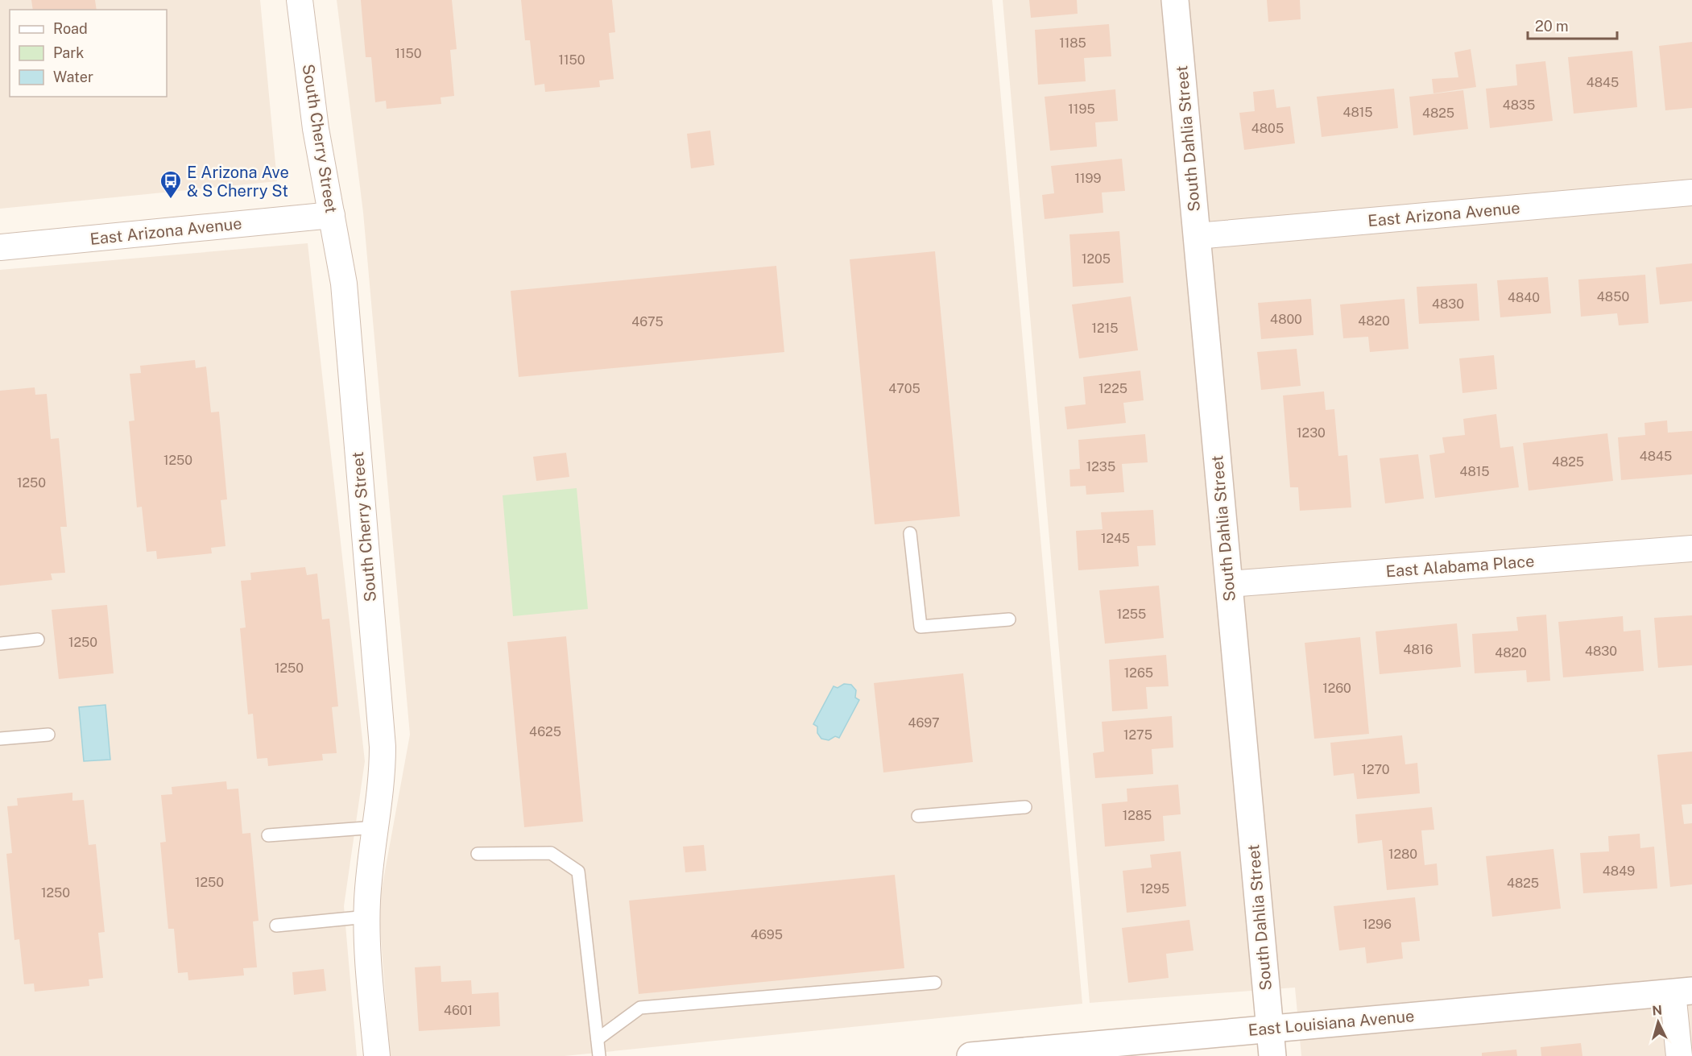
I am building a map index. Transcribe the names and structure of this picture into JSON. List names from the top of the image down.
{
  "streets": {
    "street": [
      "South Cherry Street",
      "South Dahlia Street",
      "East Arizona Avenue",
      "East Alabama Place",
      "East Louisiana Avenue"
    ]
  },
  "crossings": [
    ["South Cherry Street", "East Arizona Avenue"],
    ["South Dahlia Street", "East Arizona Avenue"],
    ["South Dahlia Street", "East Alabama Place"],
    ["South Dahlia Street", "East Louisiana Avenue"]
  ],
  "places": {
    "bus stop": ["E Arizona Ave & S Cherry St"]
  },
  "house_numbers": [
    "1185",
    "1150",
    "1150",
    "4845",
    "4835",
    "1195",
    "4815",
    "4825",
    "4805",
    "1199",
    "1205",
    "4850",
    "4840",
    "4830",
    "4800",
    "4820",
    "4675",
    "1215",
    "4705",
    "1225",
    "1230",
    "4845",
    "1250",
    "4825",
    "1235",
    "4815",
    "1250",
    "1245",
    "1255",
    "1250",
    "4816",
    "4830",
    "4820",
    "1250",
    "1265",
    "1260",
    "4697",
    "4625",
    "1275",
    "1270",
    "1285",
    "1280",
    "4849",
    "1250",
    "4825",
    "1295",
    "1250",
    "1296",
    "4695",
    "4601"
  ],
  "legend": ["Road", "Park", "Water"],
  "scale_bar": "20 m",
  "north": "top"
}
